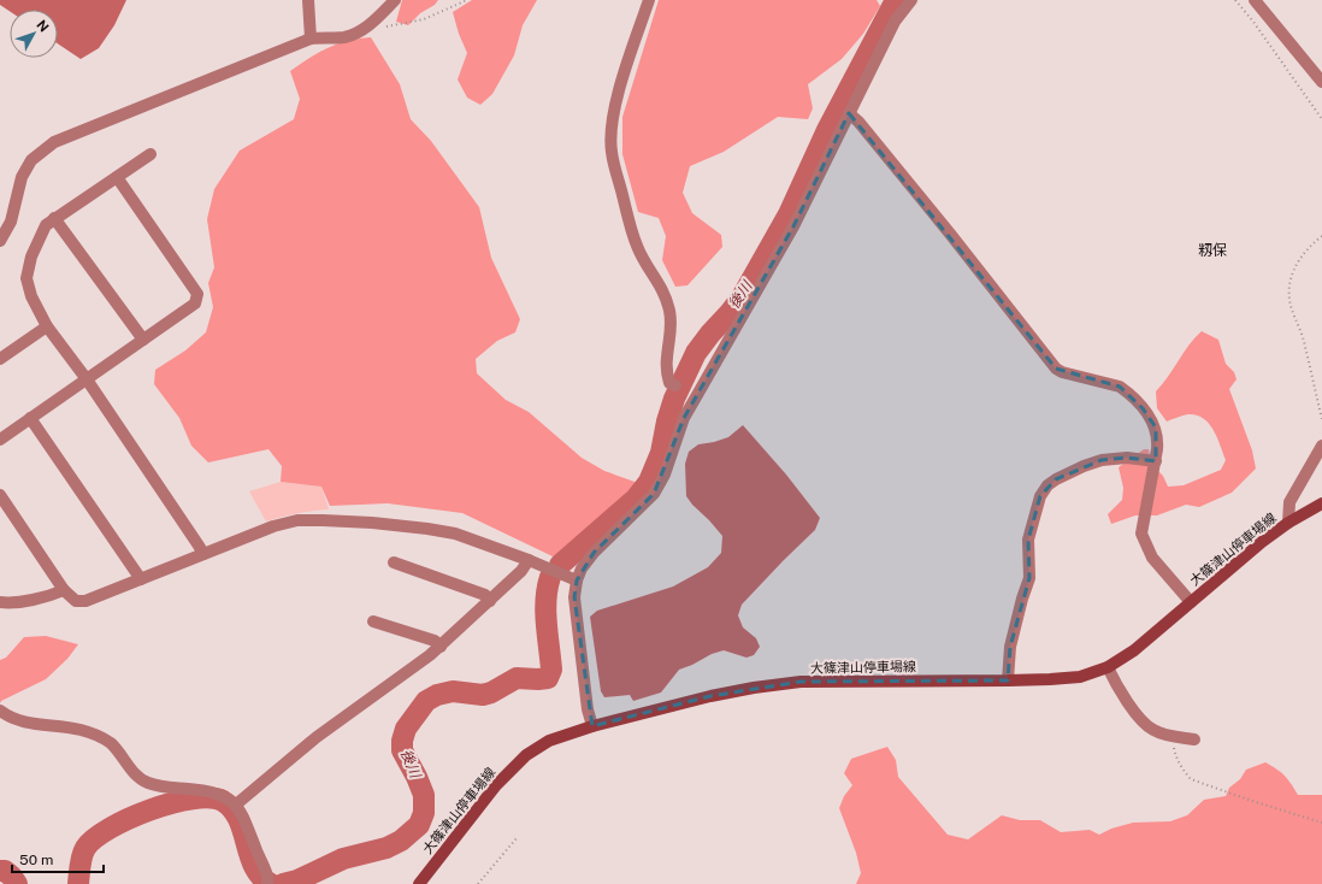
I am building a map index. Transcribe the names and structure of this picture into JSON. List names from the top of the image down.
{
  "streets": {
    "main road": ["大篠津山停車場線"]
  },
  "districts": ["籾保"],
  "water": ["後川"],
  "scale_bar": "50 m",
  "north": "top right"
}
